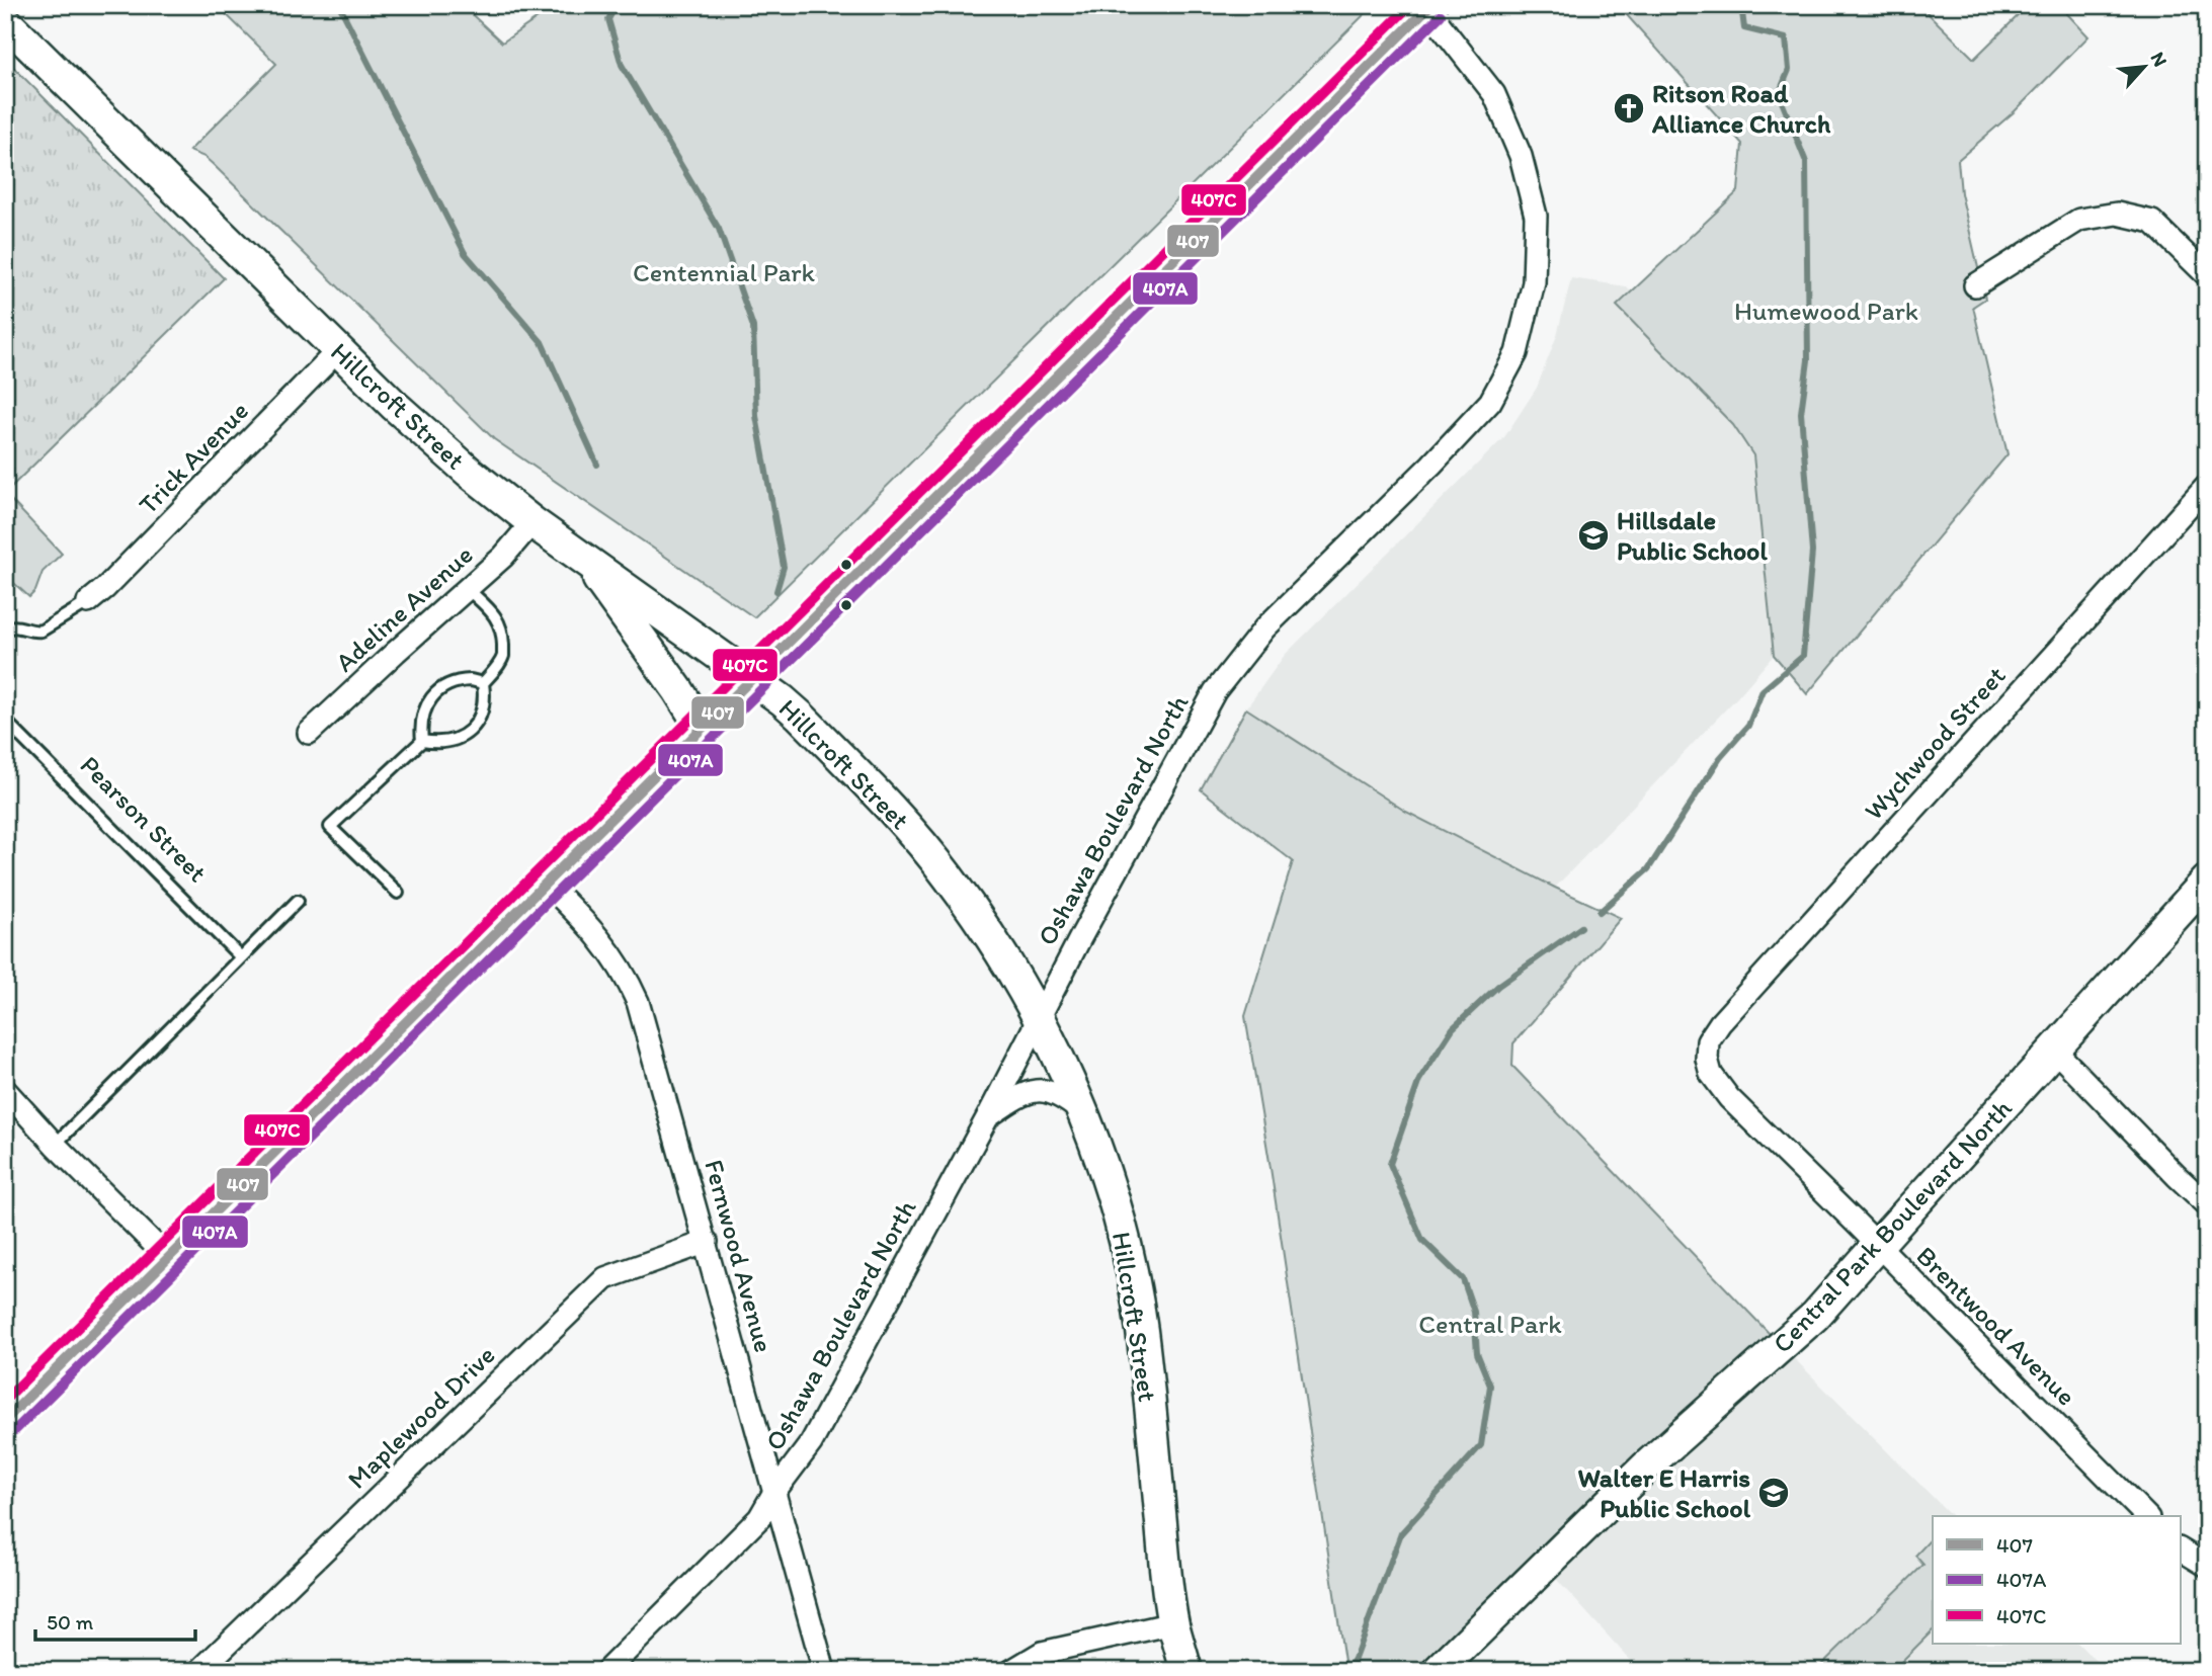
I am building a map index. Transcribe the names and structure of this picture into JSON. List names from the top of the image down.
{
  "streets": {
    "street": [
      "Hillcroft Street",
      "Trick Avenue",
      "Adeline Avenue",
      "Wychwood Street",
      "Oshawa Boulevard North",
      "Central Park Boulevard North",
      "Fernwood Avenue",
      "Brentwood Avenue",
      "Maplewood Drive"
    ],
    "lane": ["Pearson Street"]
  },
  "crossings": [
    ["Hillcroft Street", "Trick Avenue"],
    ["Hillcroft Street", "Adeline Avenue"],
    ["Hillcroft Street", "Oshawa Boulevard North"],
    ["Wychwood Street", "Brentwood Avenue"],
    ["Oshawa Boulevard North", "Fernwood Avenue"],
    ["Central Park Boulevard North", "Brentwood Avenue"],
    ["Fernwood Avenue", "Maplewood Drive"]
  ],
  "parks": ["Centennial Park", "Humewood Park", "Central Park"],
  "places": {
    "church": ["Ritson Road Alliance Church"],
    "school or university": ["Hillsdale Public School", "Walter E Harris Public School"]
  },
  "lines": ["transit line 407", "transit line 407C", "transit line 407A"],
  "legend": ["407", "407A", "407C"],
  "scale_bar": "50 m",
  "north": "top right"
}
